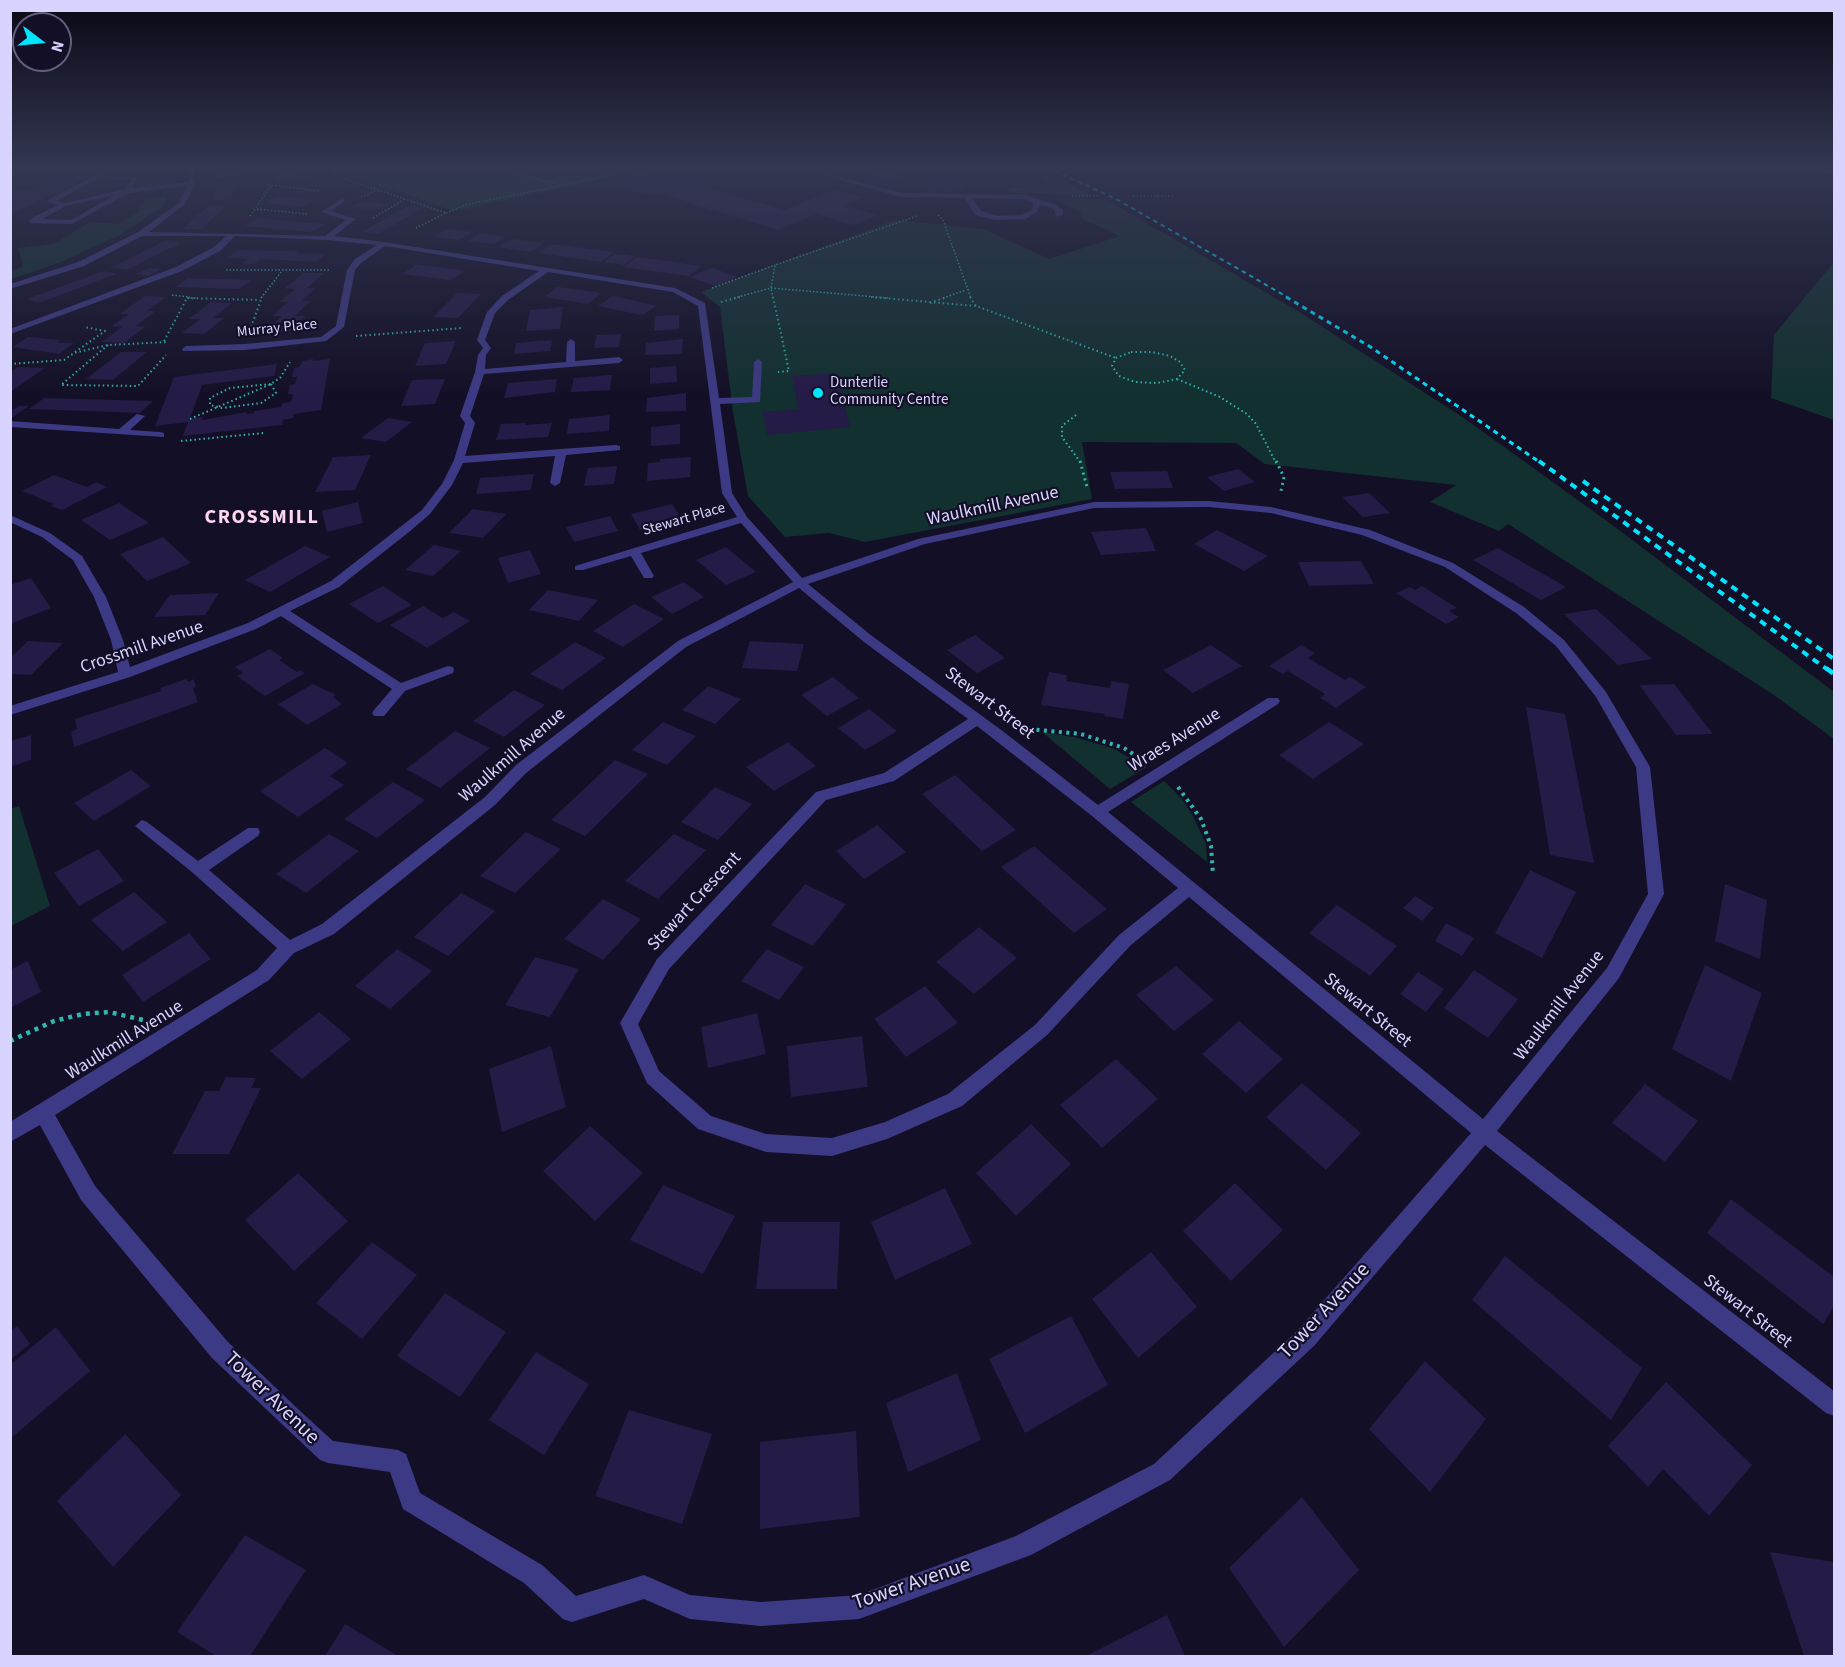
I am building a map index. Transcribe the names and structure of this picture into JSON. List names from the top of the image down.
{
  "streets": {
    "street": [
      "Murray Place",
      "Waulkmill Avenue",
      "Stewart Place",
      "Crossmill Avenue",
      "Stewart Street",
      "Wraes Avenue",
      "Stewart Crescent",
      "Tower Avenue"
    ]
  },
  "crossings": [
    ["Waulkmill Avenue", "Stewart Street"],
    ["Waulkmill Avenue", "Tower Avenue"],
    ["Stewart Place", "Stewart Street"],
    ["Stewart Street", "Wraes Avenue"],
    ["Stewart Street", "Stewart Crescent"],
    ["Stewart Street", "Tower Avenue"]
  ],
  "districts": ["CROSSMILL"],
  "places": ["Dunterlie Community Centre"],
  "north": "right"
}
